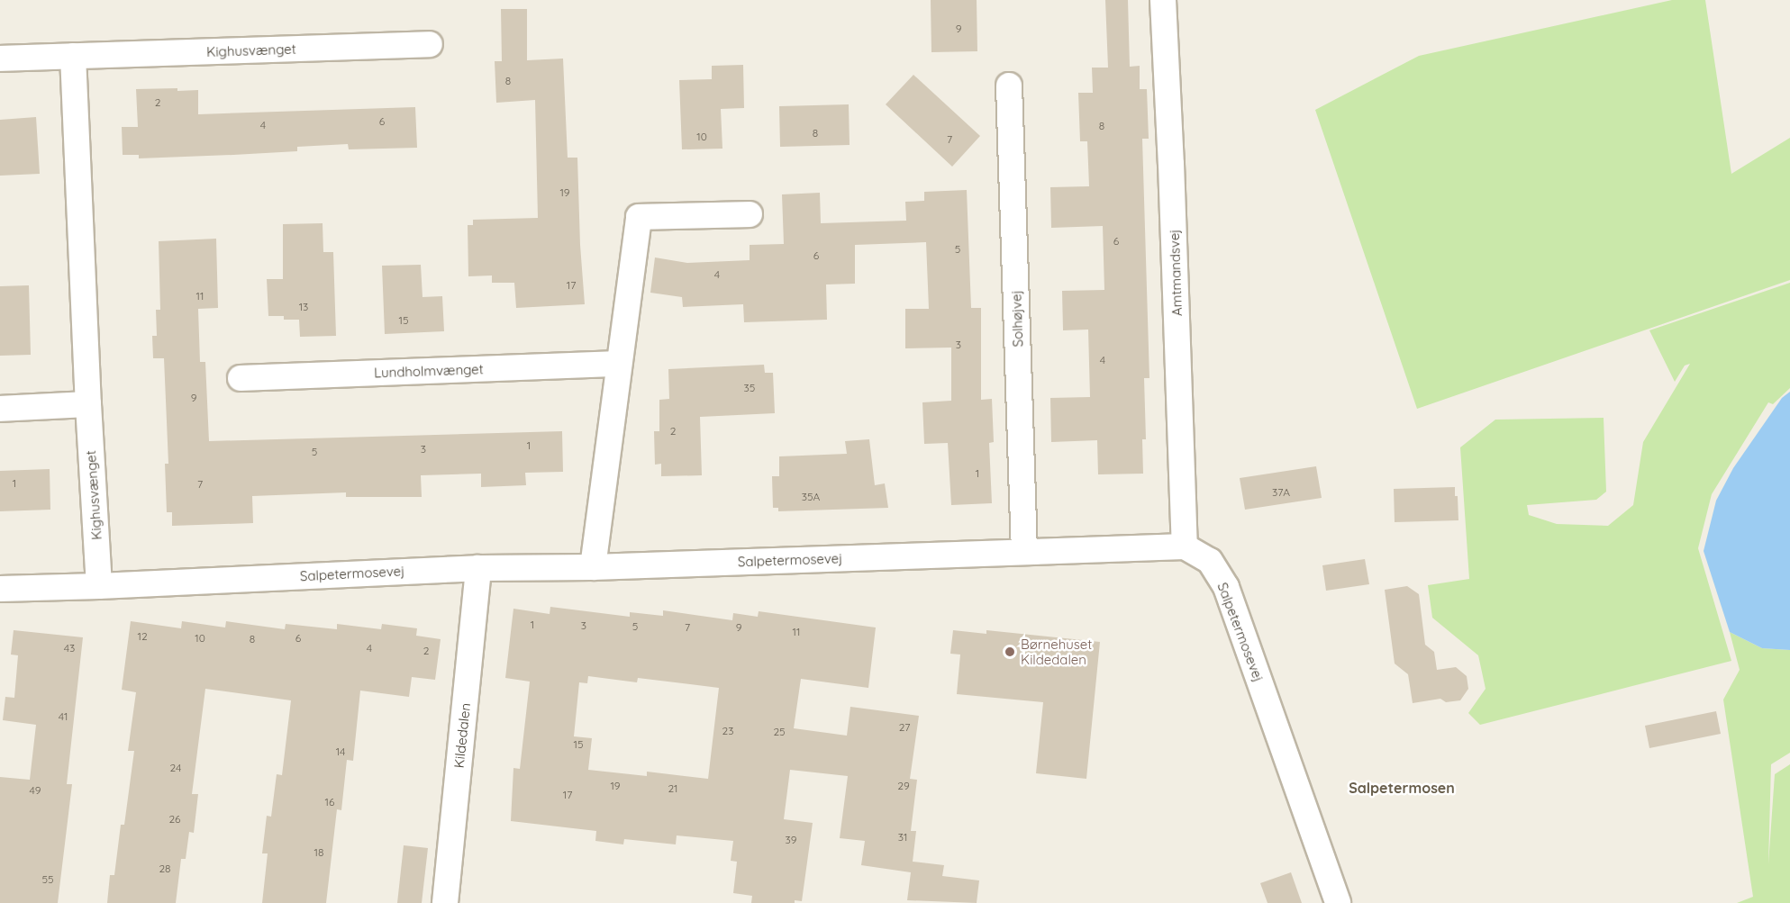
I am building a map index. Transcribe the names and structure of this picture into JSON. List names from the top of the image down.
{
  "streets": {
    "street": [
      "Kighusvænget",
      "Amtmandsvej",
      "Solhøjvej",
      "Lundholmvænget",
      "Salpetermosevej",
      "Kildedalen"
    ]
  },
  "crossings": [
    ["Kighusvænget", "Salpetermosevej"],
    ["Amtmandsvej", "Salpetermosevej"],
    ["Solhøjvej", "Salpetermosevej"],
    ["Salpetermosevej", "Kildedalen"]
  ],
  "districts": ["Salpetermosen"],
  "places": ["Børnehuset Kildedalen"],
  "house_numbers": [
    "9",
    "8",
    "2",
    "6",
    "4",
    "8",
    "8",
    "10",
    "7",
    "19",
    "6",
    "5",
    "6",
    "4",
    "17",
    "11",
    "13",
    "15",
    "3",
    "4",
    "35",
    "9",
    "2",
    "1",
    "3",
    "5",
    "1",
    "1",
    "7",
    "37A",
    "35A",
    "1",
    "3",
    "5",
    "7",
    "9",
    "11",
    "12",
    "10",
    "6",
    "8",
    "43",
    "4",
    "2",
    "41",
    "27",
    "23",
    "25",
    "15",
    "14",
    "24",
    "19",
    "29",
    "21",
    "49",
    "17",
    "16",
    "26",
    "31",
    "39",
    "18",
    "28",
    "55"
  ]
}
